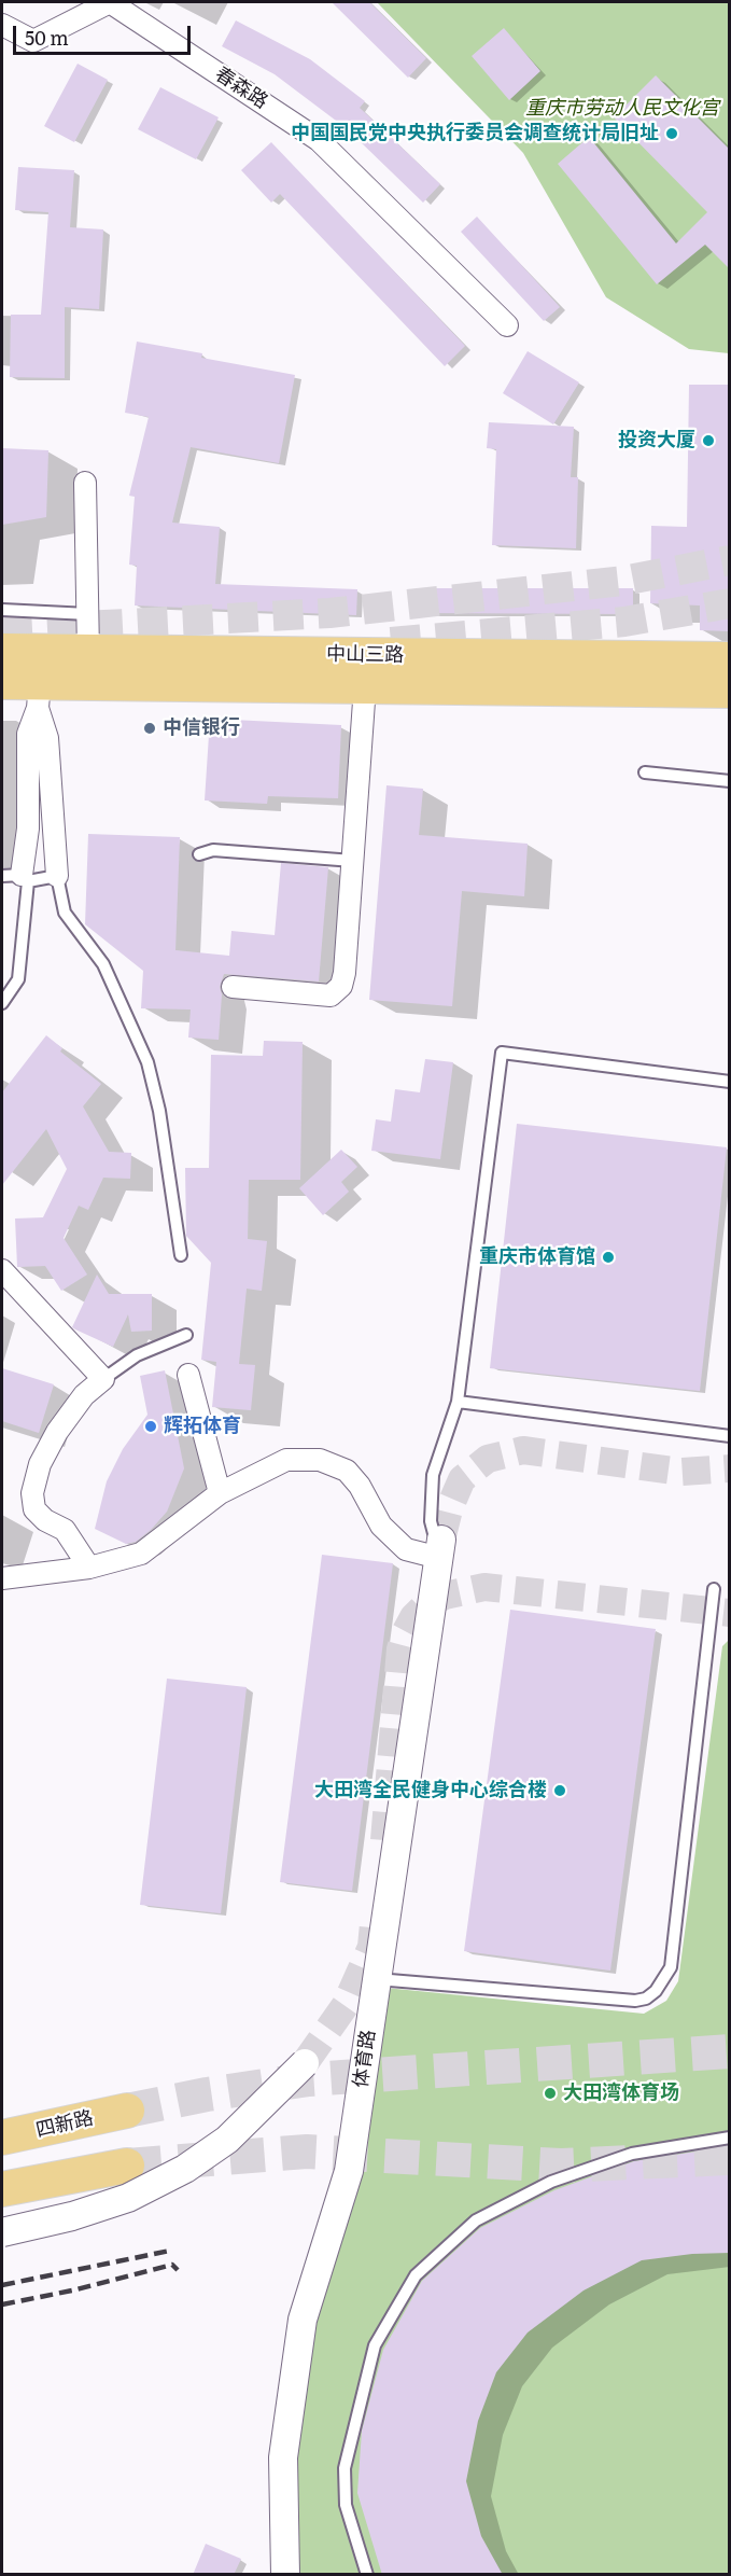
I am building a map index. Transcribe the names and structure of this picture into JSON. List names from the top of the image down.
{
  "streets": {
    "main road": ["中山三路", "四新路"],
    "street": ["春森路", "体育路"]
  },
  "parks": ["重庆市劳动人民文化宫"],
  "places": [
    "中国国民党中央执行委员会调查统计局旧址",
    "投资大厦",
    "中信银行",
    "重庆市体育馆",
    "辉拓体育",
    "大田湾全民健身中心综合楼",
    "大田湾体育场"
  ],
  "scale_bar": "50 m"
}
